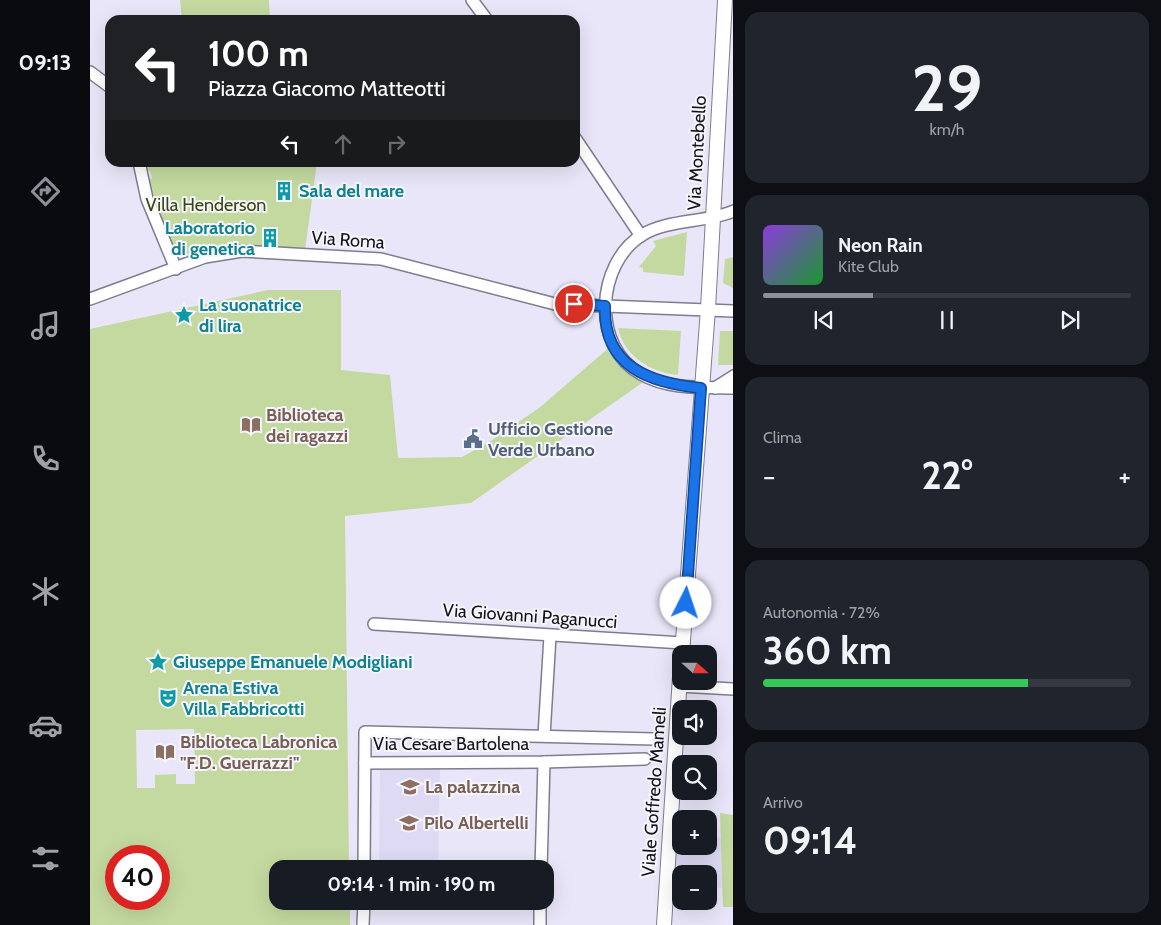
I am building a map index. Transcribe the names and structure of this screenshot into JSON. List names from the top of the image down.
{
  "streets": {
    "street": [
      "Via Montebello",
      "Via Roma",
      "Via Giovanni Paganucci",
      "Via Cesare Bartolena",
      "Viale Goffredo Mameli"
    ]
  },
  "crossings": [
    ["Via Montebello", "Via Roma"]
  ],
  "parks": ["Villa Henderson"],
  "places": {
    "building": ["Sala del mare", "Laboratorio di genetica"],
    "place": ["La suonatrice di lira", "Giuseppe Emanuele Modigliani"],
    "library": ["Biblioteca dei ragazzi", "Biblioteca Labronica \"F.D. Guerrazzi\""],
    "public building": ["Ufficio Gestione Verde Urbano"],
    "theatre": ["Arena Estiva Villa Fabbricotti"],
    "school or university": ["La palazzina", "Pilo Albertelli"]
  },
  "north": "right",
  "page": {
    "tabs": "09:13",
    "tile": [
      ["29", "km/h"],
      "Clima",
      ["Autonomia · 72%", "360 km"],
      ["Arrivo", "09:14"]
    ],
    "turn": ["100 m", "Piazza Giacomo Matteotti"],
    "song": ["Neon Rain", "Kite Club"],
    "heat": ["−", "22°", "+"],
    "map_buttons": ["+", "−"],
    "limit": "40",
    "trip": "09:14 · 1 min · 190 m"
  }
}
